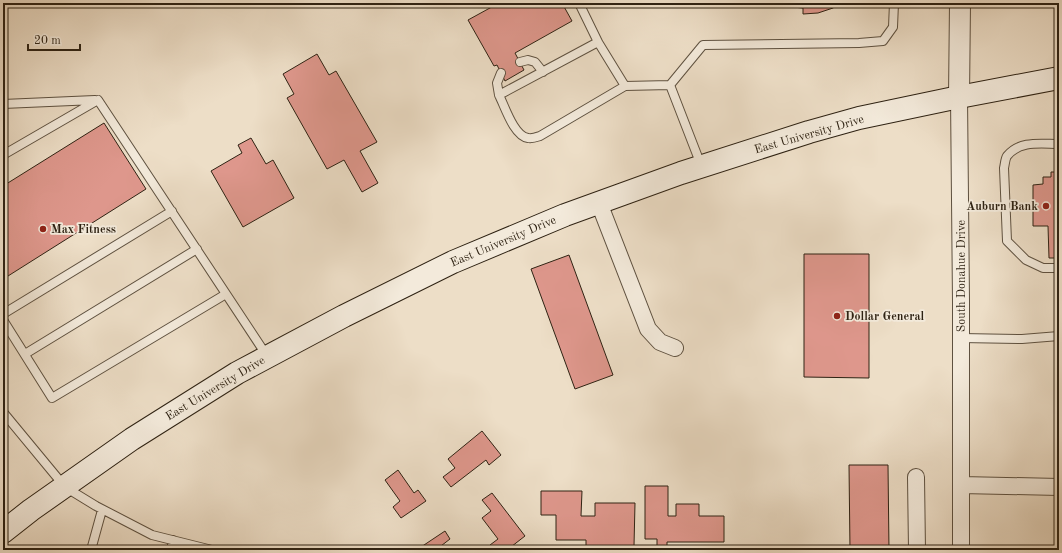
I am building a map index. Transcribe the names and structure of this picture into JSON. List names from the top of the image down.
{
  "streets": {
    "main road": ["East University Drive"],
    "street": ["South Donahue Drive"]
  },
  "crossings": [
    ["East University Drive", "South Donahue Drive"]
  ],
  "places": ["Auburn Bank", "Max Fitness", "Dollar General"],
  "scale_bar": "20 m"
}
